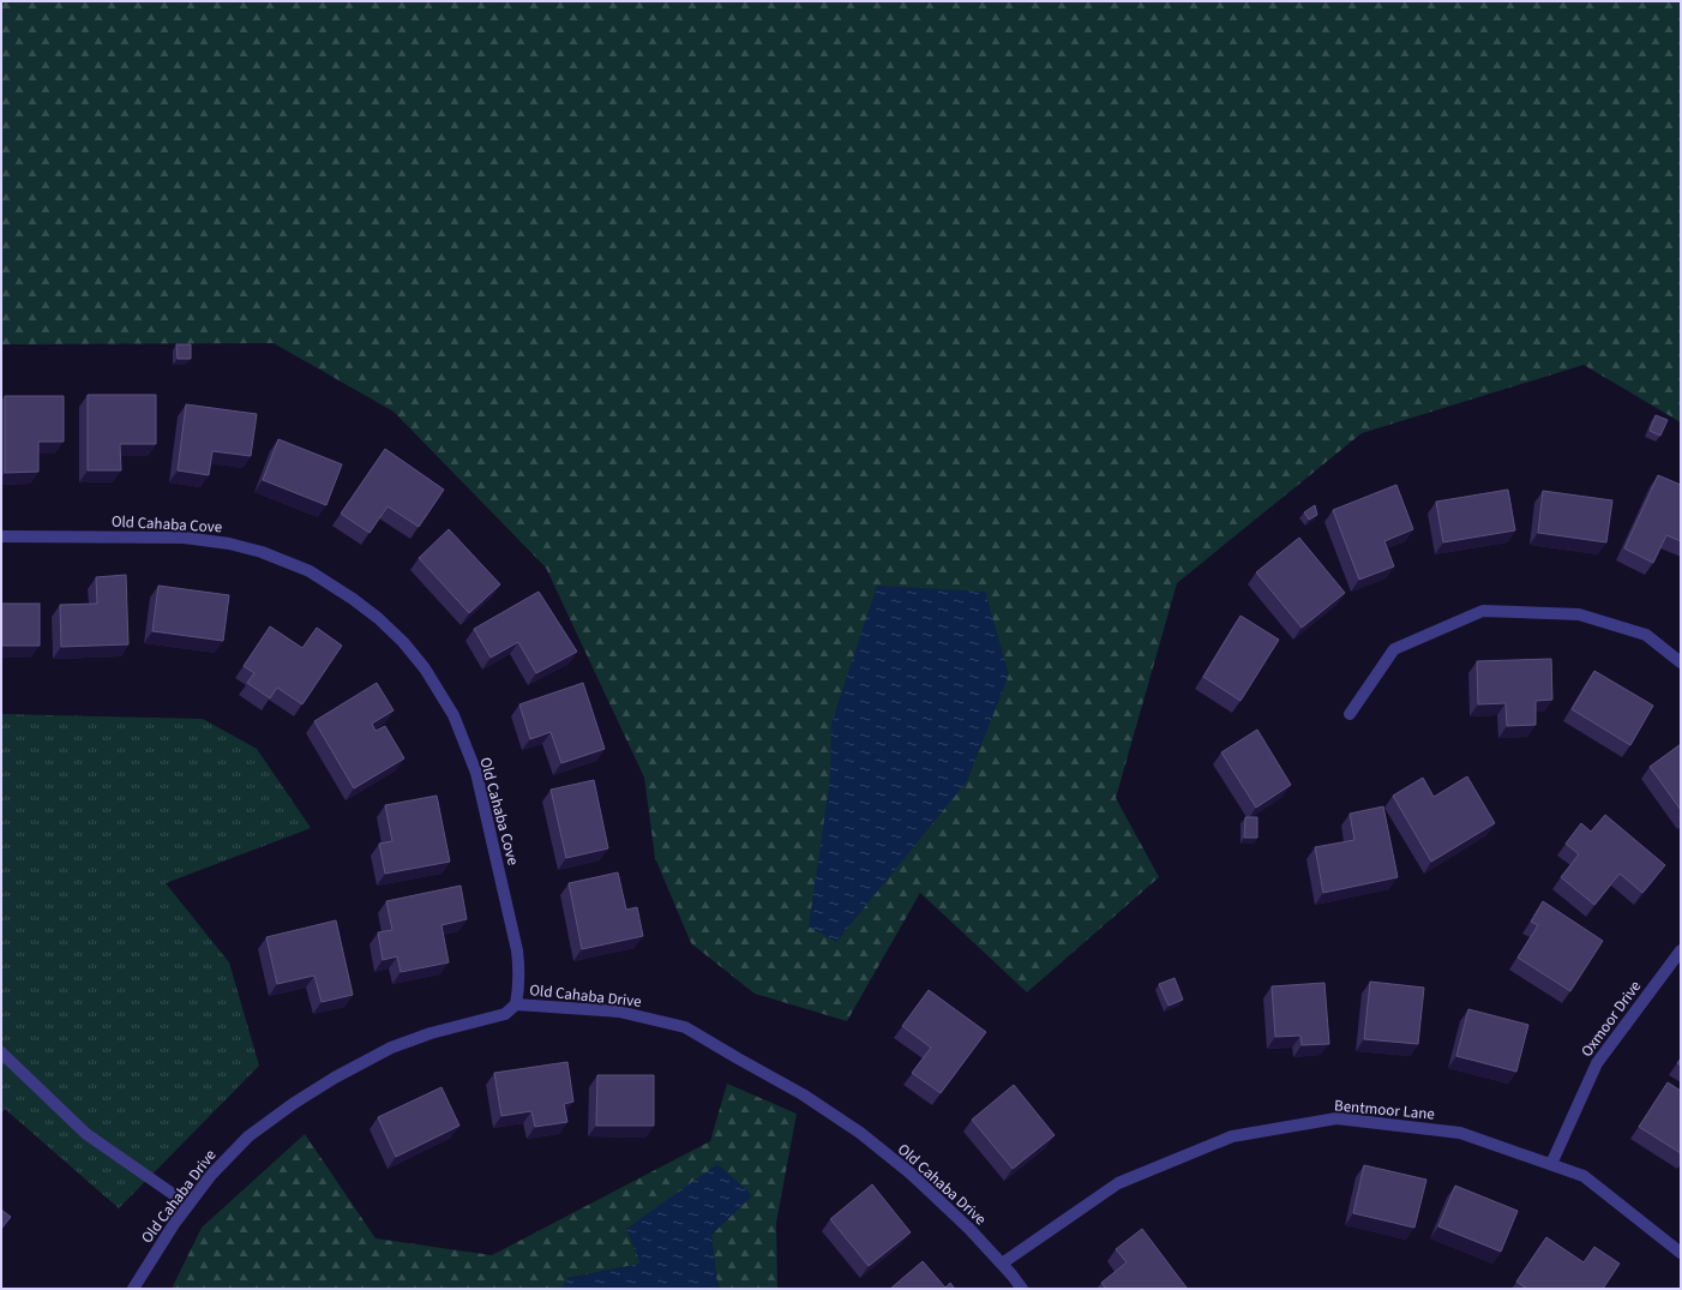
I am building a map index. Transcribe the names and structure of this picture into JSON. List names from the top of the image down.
{
  "streets": {
    "street": [
      "Old Cahaba Cove",
      "Old Cahaba Drive",
      "Oxmoor Drive",
      "Bentmoor Lane"
    ]
  },
  "crossings": [
    ["Old Cahaba Cove", "Old Cahaba Drive"],
    ["Old Cahaba Drive", "Bentmoor Lane"],
    ["Oxmoor Drive", "Bentmoor Lane"]
  ]
}
